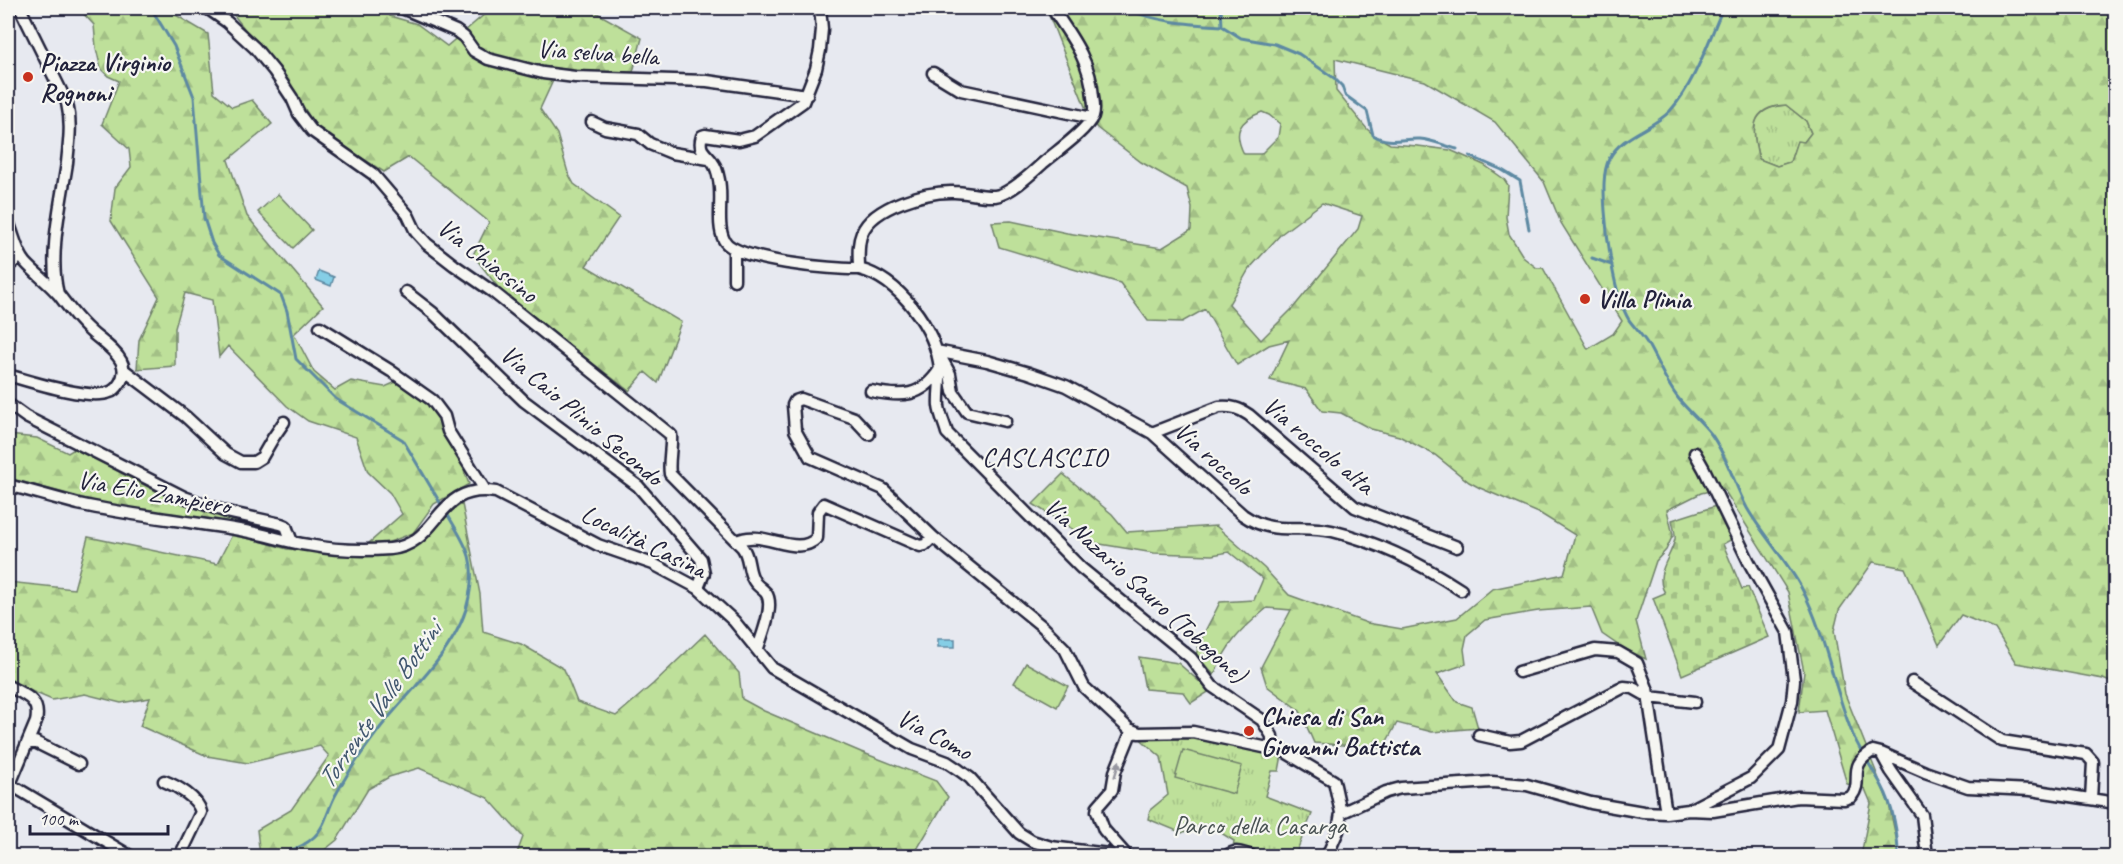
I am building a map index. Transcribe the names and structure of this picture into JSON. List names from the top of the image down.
{
  "streets": {
    "street": [
      "Via selva bella",
      "Via Chiassino",
      "Via Caio Plinio Secondo",
      "Via roccolo alta",
      "Via roccolo",
      "Via Elio Zampiero",
      "Località Casina",
      "Via Nazario Sauro (Tobogone)",
      "Via Como"
    ]
  },
  "crossings": [
    ["Via Chiassino", "Località Casina"],
    ["Via Caio Plinio Secondo", "Località Casina"],
    ["Via roccolo alta", "Via roccolo"],
    ["Via roccolo", "Via Nazario Sauro (Tobogone)"],
    ["Via Elio Zampiero", "Località Casina"],
    ["Località Casina", "Via Como"]
  ],
  "districts": ["CASLASCIO"],
  "water": ["Torrente Valle Bottini"],
  "parks": ["Parco della Casarga"],
  "places": ["Piazza Virginio Rognoni", "Villa Plinia", "Chiesa di San Giovanni Battista"],
  "scale_bar": "100 m"
}
